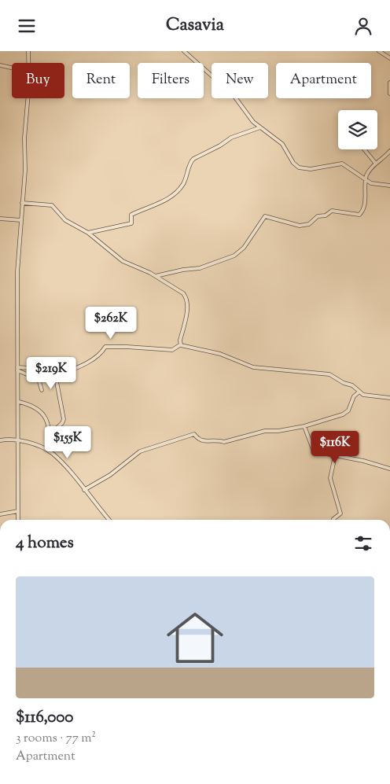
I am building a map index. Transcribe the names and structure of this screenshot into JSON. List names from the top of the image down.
{
  "page": {
    "header": "Casavia",
    "chip": [
      "Buy",
      "Rent",
      "Filters",
      "New",
      "Apartment"
    ],
    "price": [
      "$262K",
      "$219K",
      "$155K",
      "$116K"
    ],
    "heading": "4 homes",
    "list": [
      {
        "name": "$116,000",
        "note": "3 rooms · 77 m² · Apartment"
      }
    ]
  }
}
